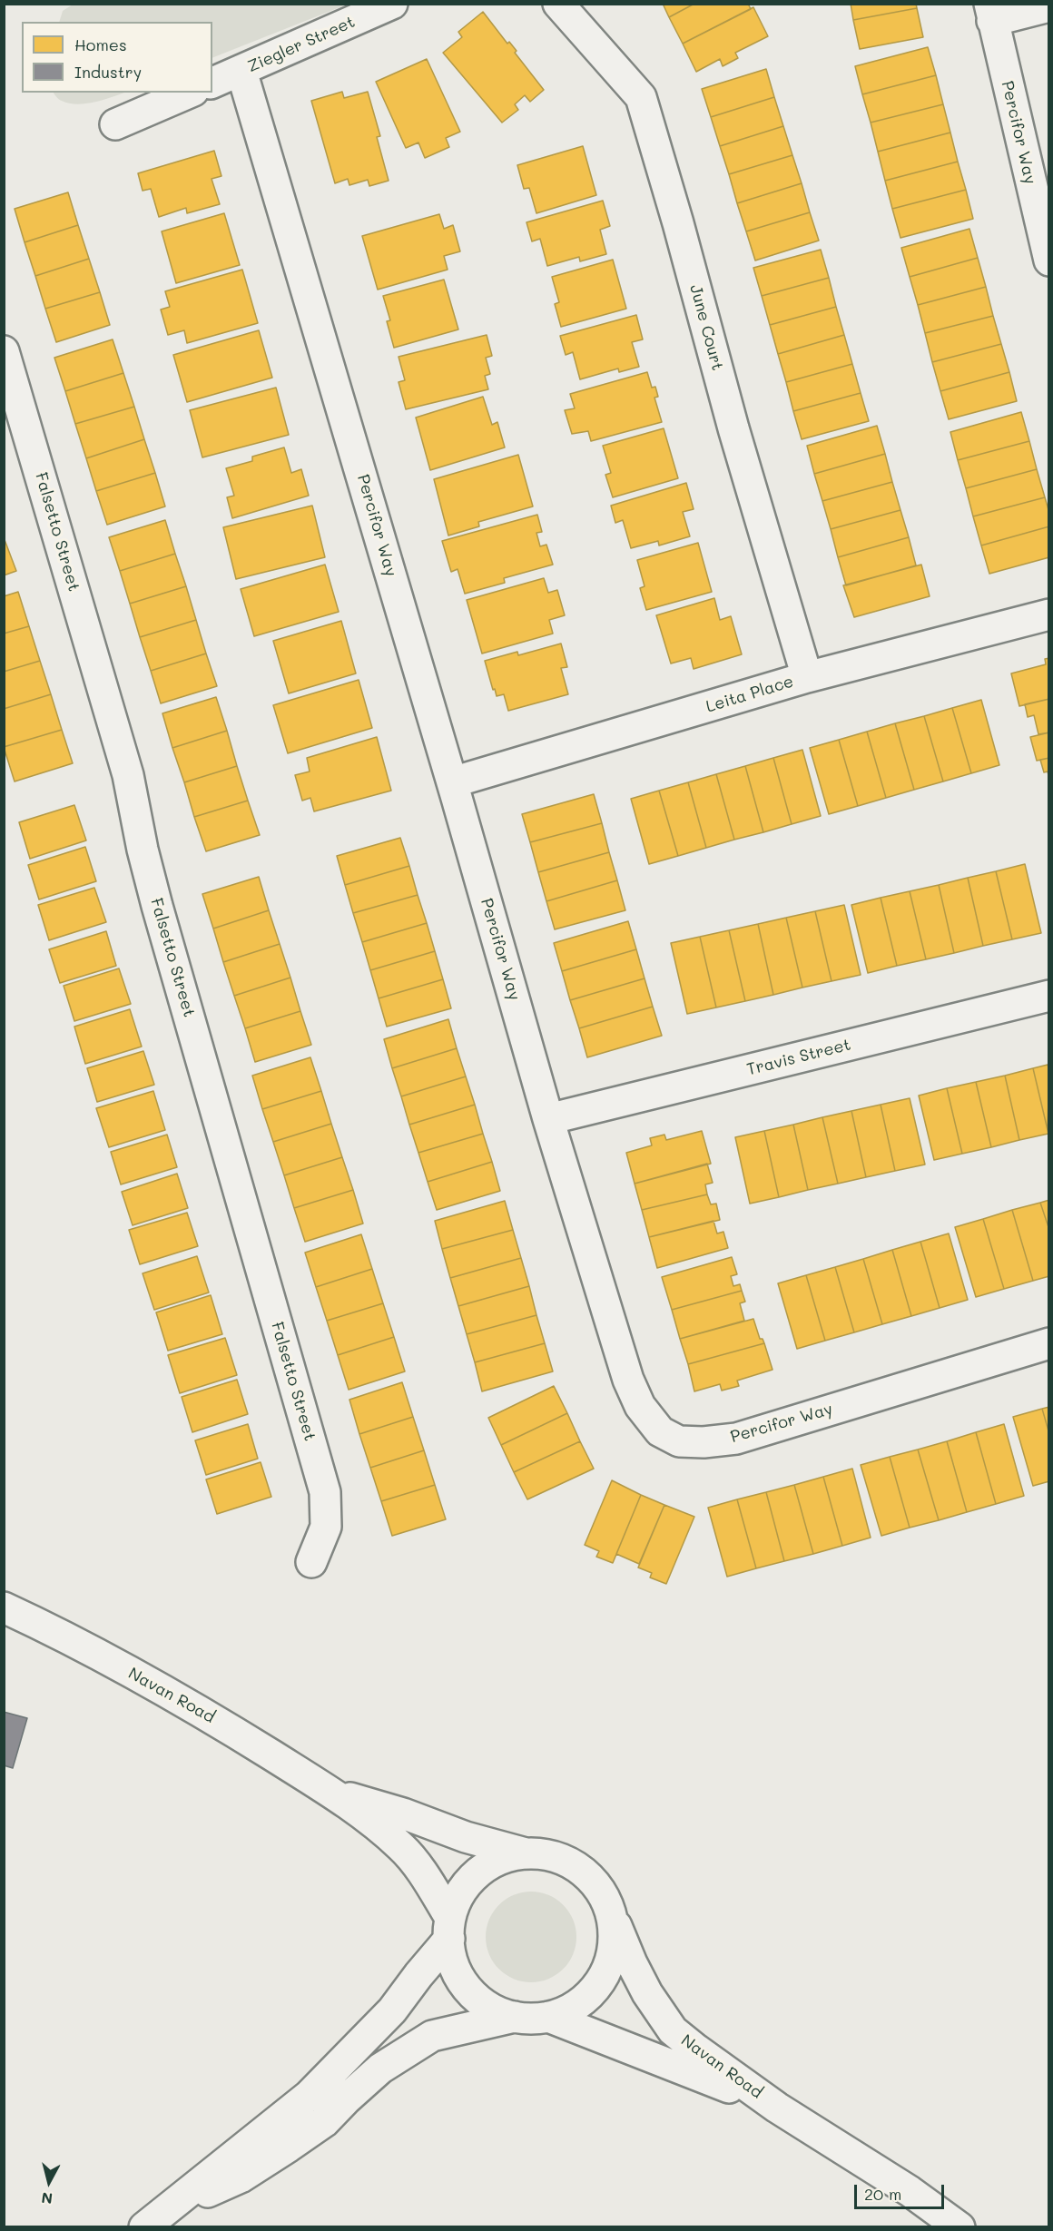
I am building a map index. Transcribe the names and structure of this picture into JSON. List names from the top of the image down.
{
  "streets": {
    "street": [
      "Ziegler Street",
      "Percifor Way",
      "June Court",
      "Falsetto Street",
      "Leita Place",
      "Travis Street",
      "Navan Road"
    ]
  },
  "crossings": [
    ["Ziegler Street", "Percifor Way"],
    ["Percifor Way", "Leita Place"],
    ["Percifor Way", "Travis Street"],
    ["June Court", "Leita Place"]
  ],
  "legend": ["Homes", "Industry"],
  "scale_bar": "20 m",
  "north": "bottom"
}
